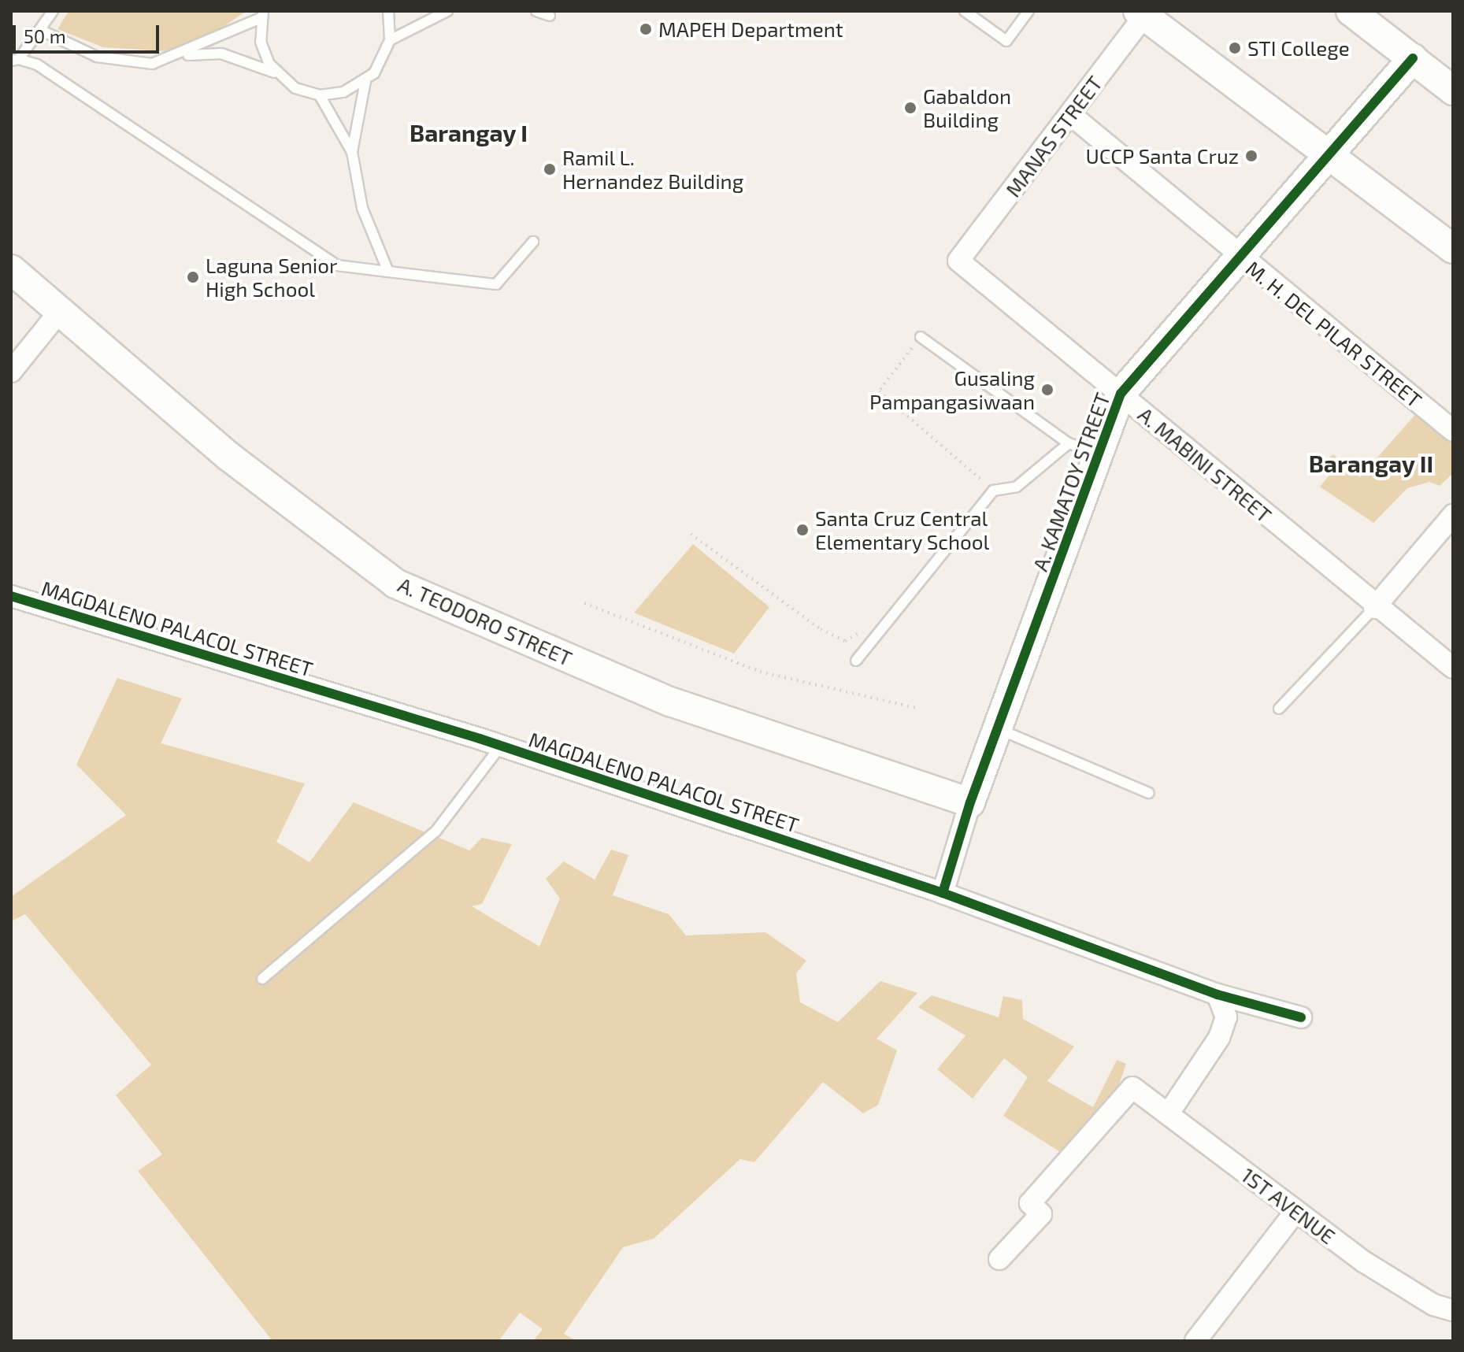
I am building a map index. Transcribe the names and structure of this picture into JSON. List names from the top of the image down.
{
  "streets": {
    "street": [
      "MANAS STREET",
      "M. H. DEL PILAR STREET",
      "A. MABINI STREET",
      "A. KAMATOY STREET",
      "A. TEODORO STREET",
      "MAGDALENO PALACOL STREET",
      "1ST AVENUE"
    ]
  },
  "crossings": [
    ["MANAS STREET", "M. H. DEL PILAR STREET"],
    ["MANAS STREET", "A. MABINI STREET"],
    ["M. H. DEL PILAR STREET", "A. KAMATOY STREET"],
    ["A. MABINI STREET", "A. KAMATOY STREET"],
    ["A. KAMATOY STREET", "A. TEODORO STREET"],
    ["A. KAMATOY STREET", "MAGDALENO PALACOL STREET"]
  ],
  "districts": ["Barangay I", "Barangay II"],
  "places": [
    "MAPEH Department",
    "STI College",
    "Gabaldon Building",
    "UCCP Santa Cruz",
    "Ramil L. Hernandez Building",
    "Laguna Senior High School",
    "Gusaling Pampangasiwaan",
    "Santa Cruz Central Elementary School"
  ],
  "scale_bar": "50 m"
}
